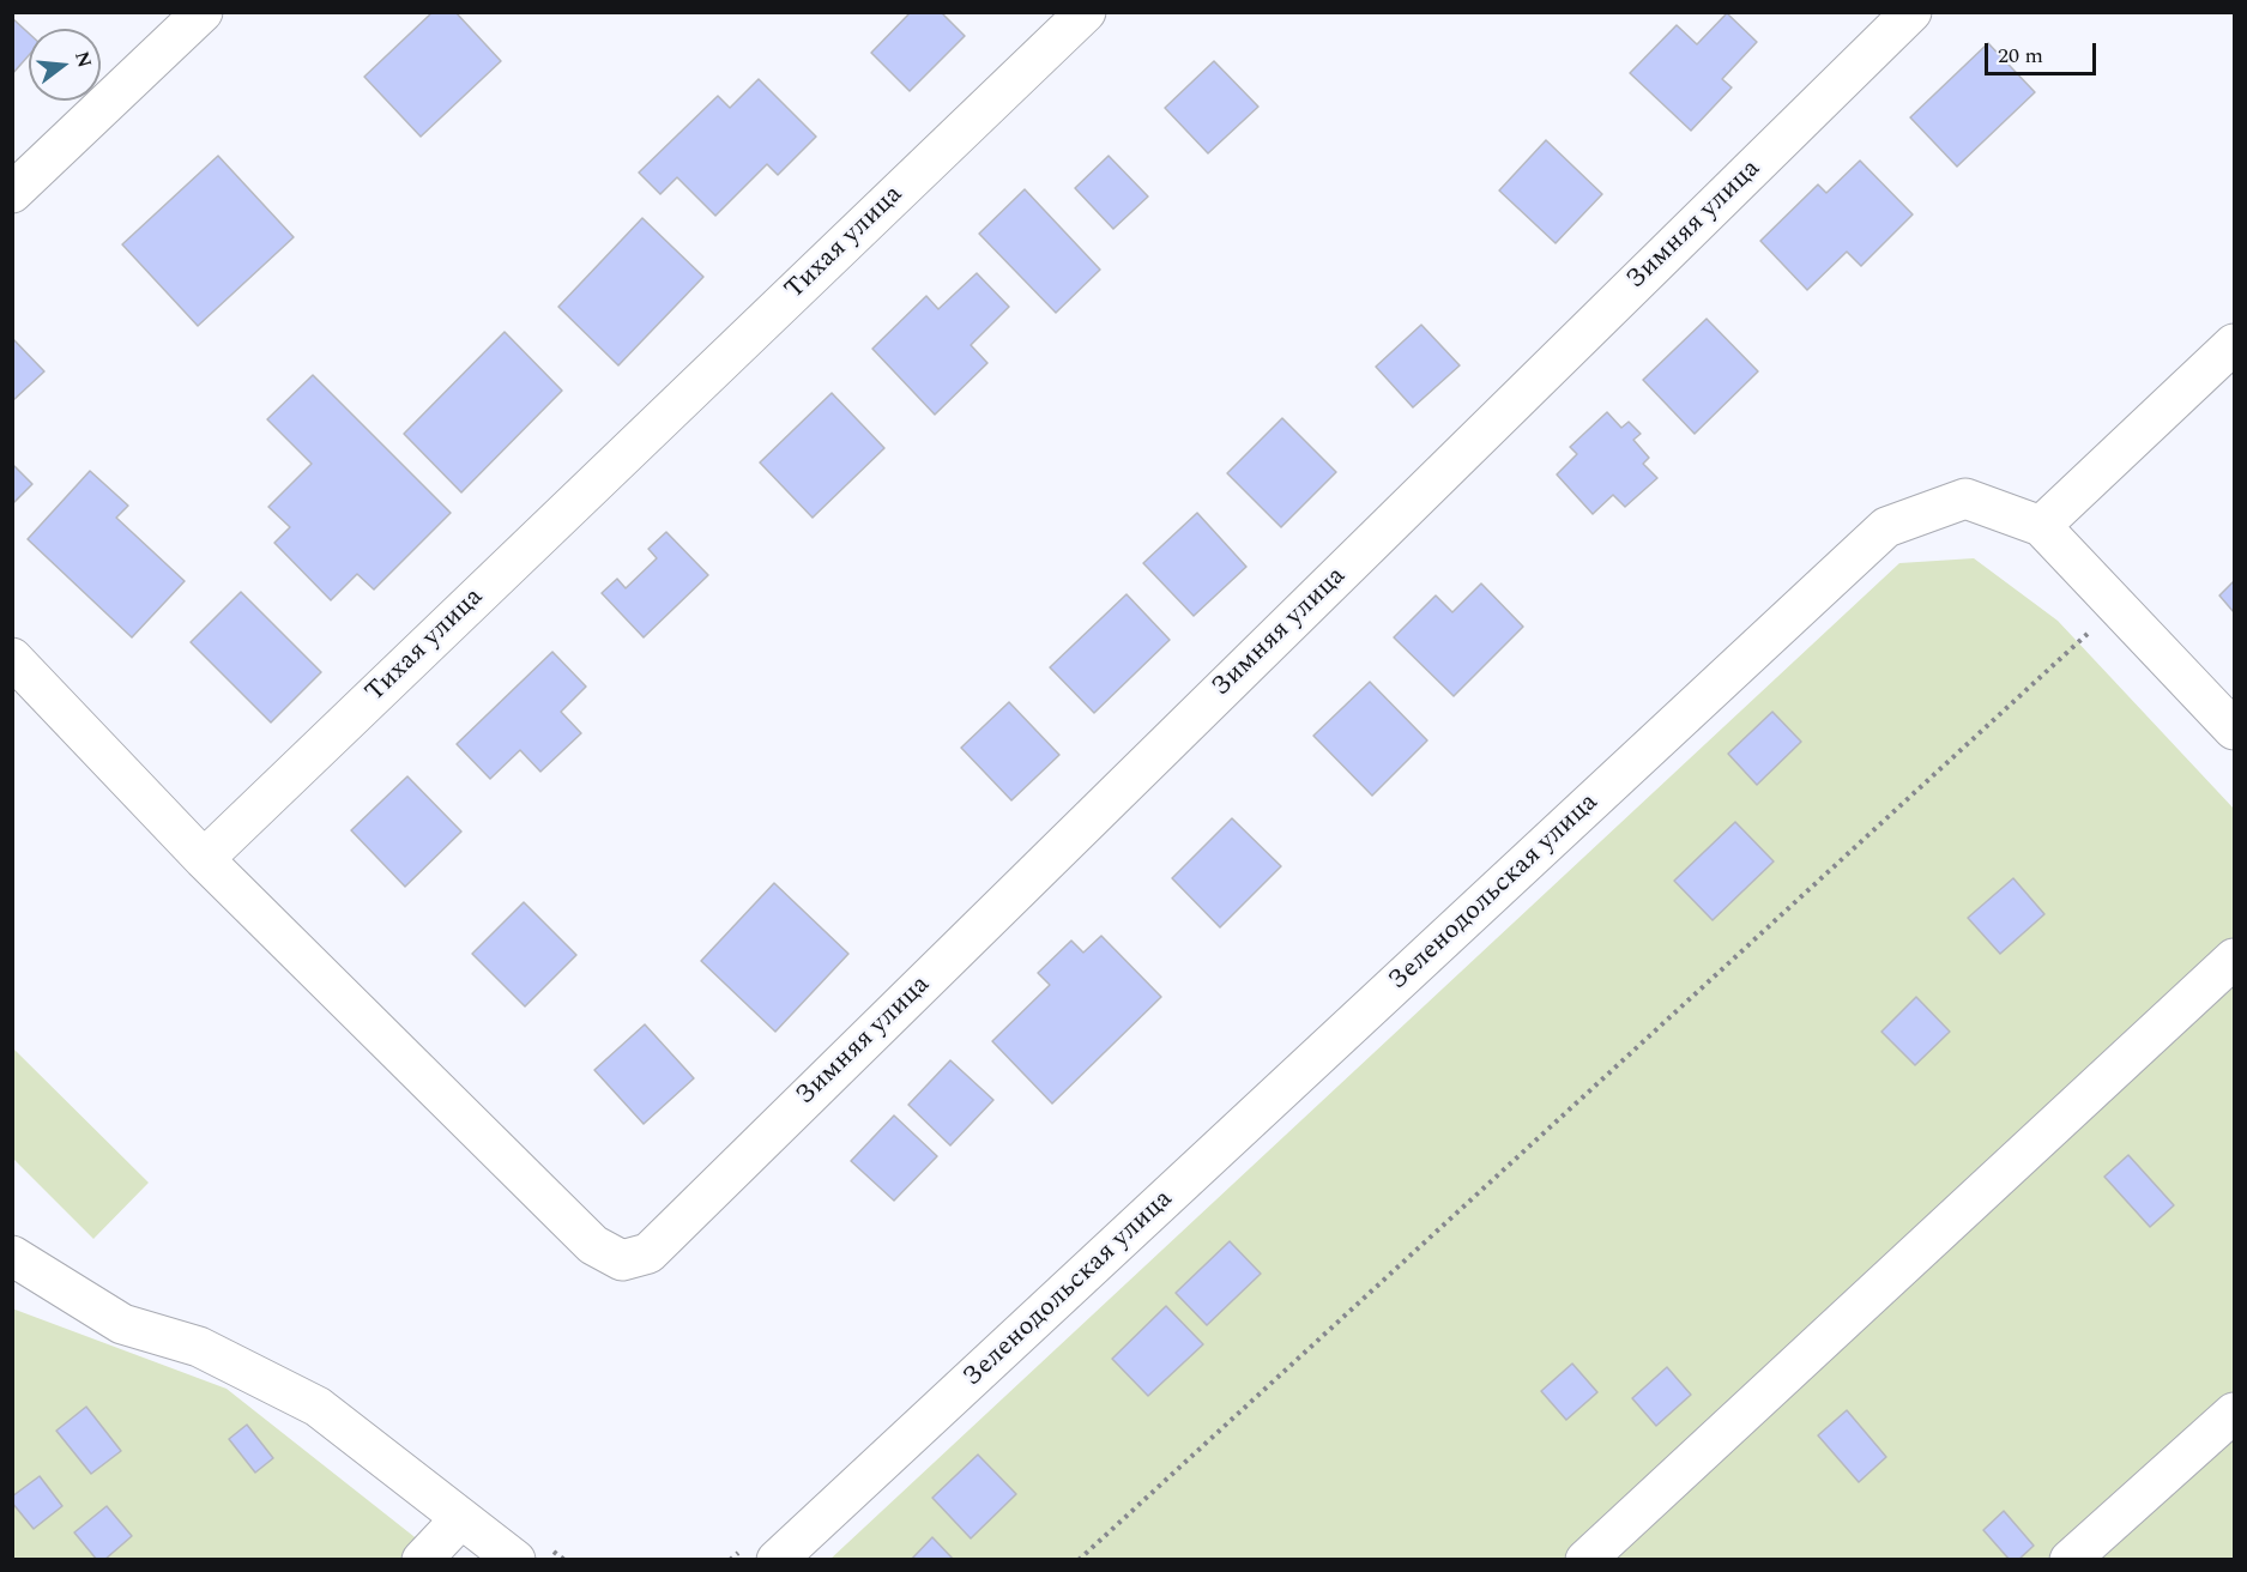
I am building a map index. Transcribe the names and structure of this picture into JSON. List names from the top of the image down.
{
  "streets": {
    "street": ["Зимняя улица", "Тихая улица", "Зеленодольская улица"]
  },
  "crossings": [
    ["Зимняя улица", "Тихая улица"]
  ],
  "scale_bar": "20 m",
  "north": "right"
}
